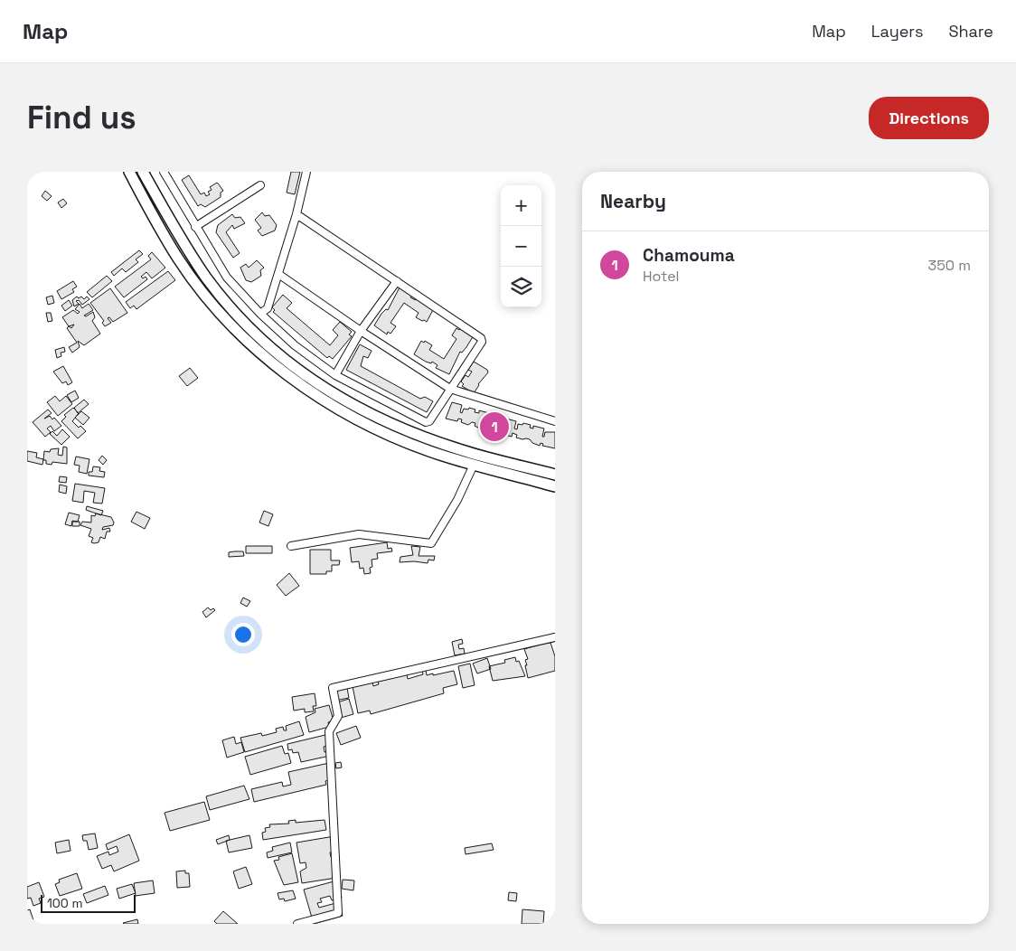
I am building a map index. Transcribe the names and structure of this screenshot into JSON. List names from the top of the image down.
{
  "scale_bar": "100 m",
  "page": {
    "header": "Map",
    "nav": ["Map", "Layers", "Share"],
    "buttons": "Directions",
    "title": "Find us",
    "heading": "Nearby",
    "map_buttons": ["+", "−"],
    "list": [
      {
        "mark": "1",
        "name": "Chamouma",
        "note": "Hotel",
        "value": "350 m"
      }
    ],
    "pins": "1",
    "scale": "100 m"
  }
}
